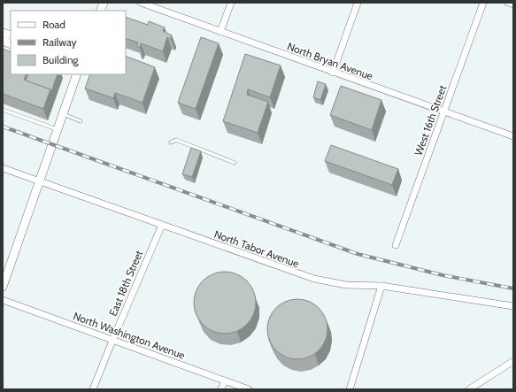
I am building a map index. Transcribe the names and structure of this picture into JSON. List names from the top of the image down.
{
  "streets": {
    "street": [
      "North Bryan Avenue",
      "West 16th Street",
      "North Tabor Avenue",
      "East 18th Street",
      "North Washington Avenue"
    ]
  },
  "crossings": [
    ["North Bryan Avenue", "West 16th Street"],
    ["North Tabor Avenue", "East 18th Street"],
    ["East 18th Street", "North Washington Avenue"]
  ],
  "legend": ["Road", "Railway", "Building"]
}
